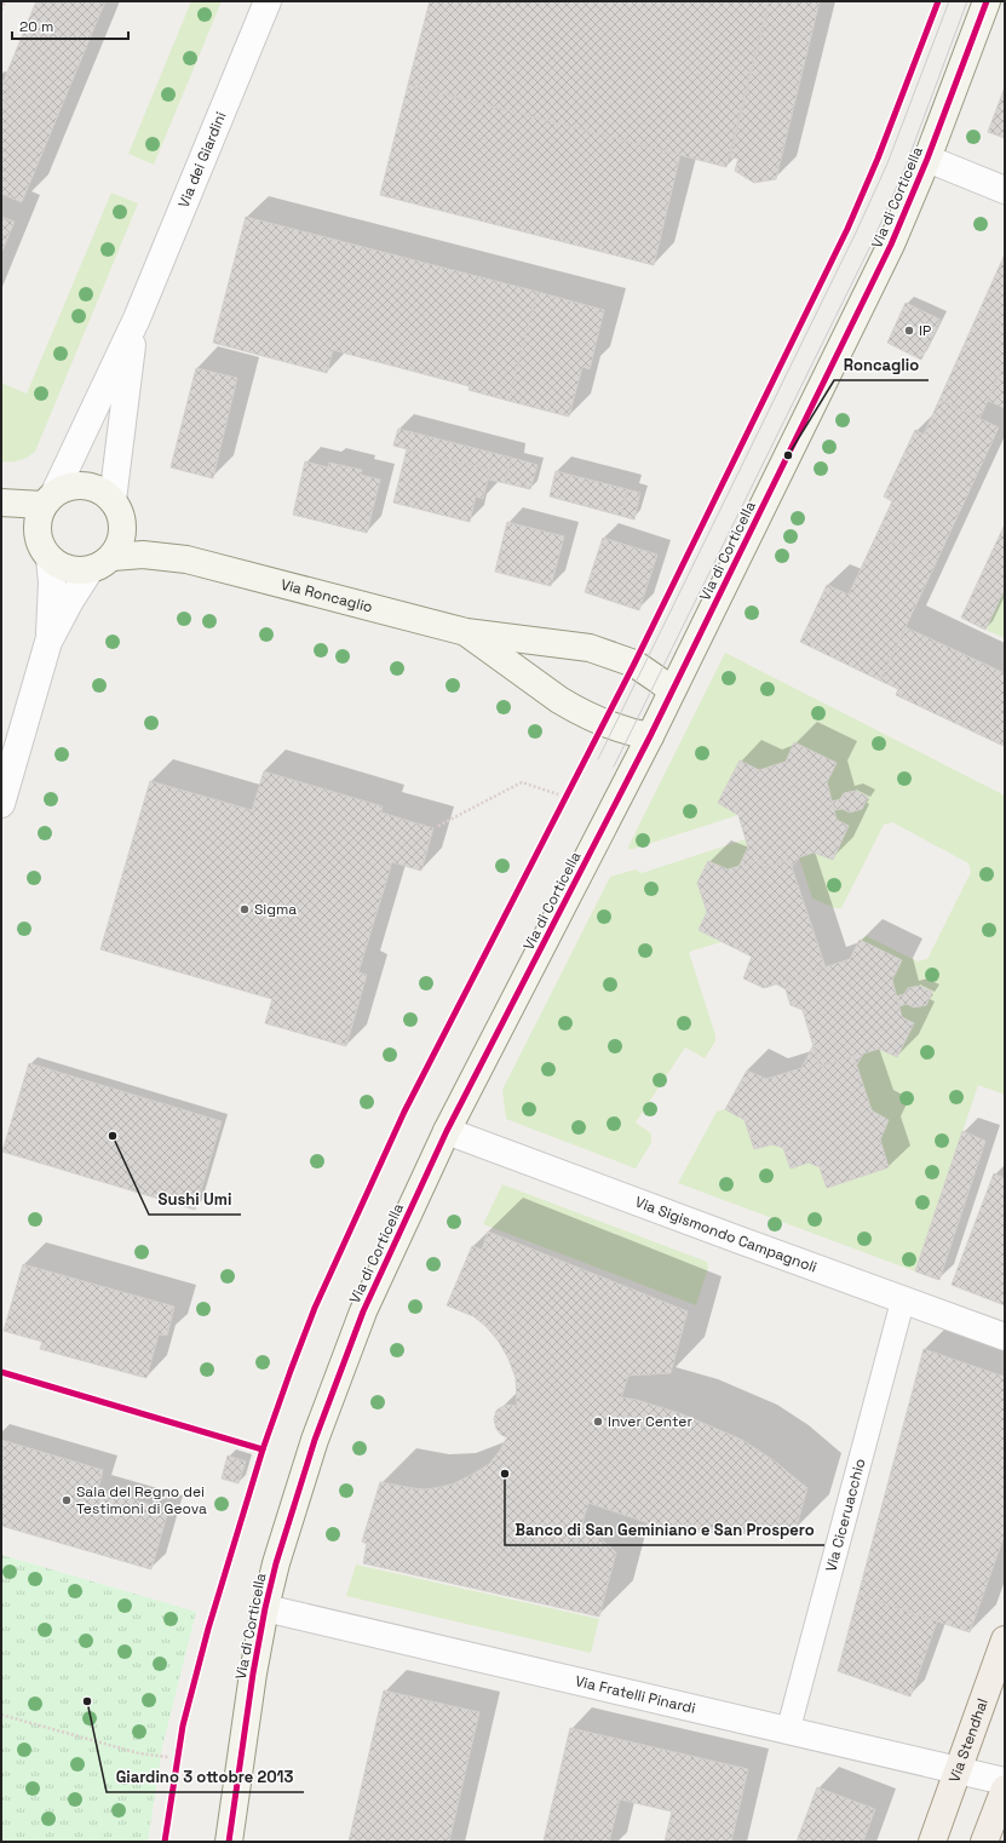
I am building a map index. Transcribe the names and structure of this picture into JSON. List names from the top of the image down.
{
  "streets": {
    "main road": ["Via Stendhal"],
    "street": [
      "Via dei Giardini",
      "Via di Corticella",
      "Via Roncaglio",
      "Via Sigismondo Campagnoli",
      "Via Fratelli Pinardi"
    ],
    "lane": ["Via Ciceruacchio"]
  },
  "crossings": [
    ["Via dei Giardini", "Via Roncaglio"],
    ["Via di Corticella", "Via Roncaglio"],
    ["Via di Corticella", "Via Sigismondo Campagnoli"],
    ["Via di Corticella", "Via Fratelli Pinardi"],
    ["Via Sigismondo Campagnoli", "Via Ciceruacchio"],
    ["Via Ciceruacchio", "Via Fratelli Pinardi"],
    ["Via Fratelli Pinardi", "Via Stendhal"]
  ],
  "places": [
    "IP",
    "Roncaglio",
    "Sigma",
    "Sushi Umi",
    "Inver Center",
    "Banco di San Geminiano e San Prospero",
    "Sala del Regno dei Testimoni di Geova",
    "Giardino 3 ottobre 2013"
  ],
  "scale_bar": "20 m"
}
